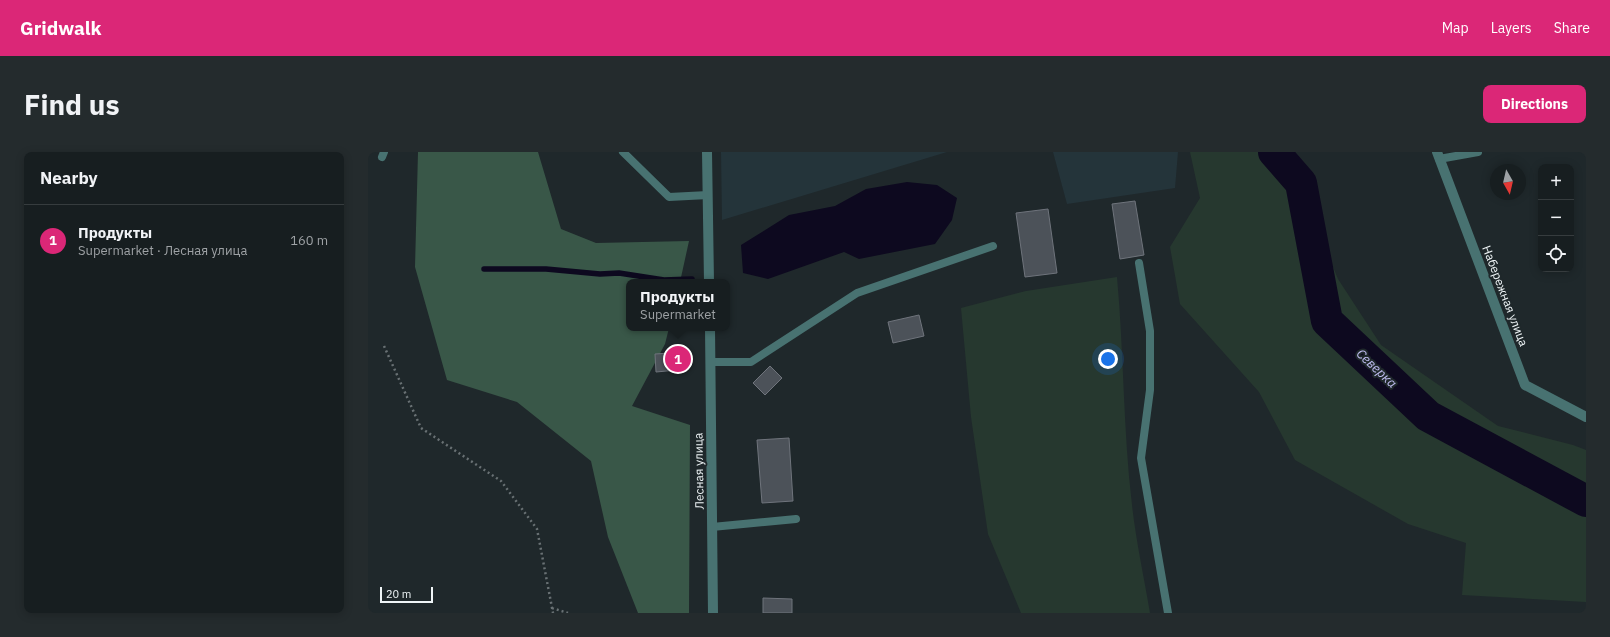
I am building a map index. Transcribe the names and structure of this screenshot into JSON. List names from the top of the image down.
{
  "streets": {
    "street": ["Набережная улица", "Лесная улица"]
  },
  "water": ["Северка"],
  "scale_bar": "20 m",
  "north": "bottom",
  "page": {
    "header": "Gridwalk",
    "nav": ["Map", "Layers", "Share"],
    "buttons": "Directions",
    "title": "Find us",
    "heading": "Nearby",
    "map_buttons": ["+", "−"],
    "list": [
      {
        "mark": "1",
        "name": "Продукты",
        "note": "Supermarket · Лесная улица",
        "value": "160 m"
      }
    ],
    "popup": ["Продукты", "Supermarket"],
    "pins": "1",
    "scale": "20 m"
  }
}
